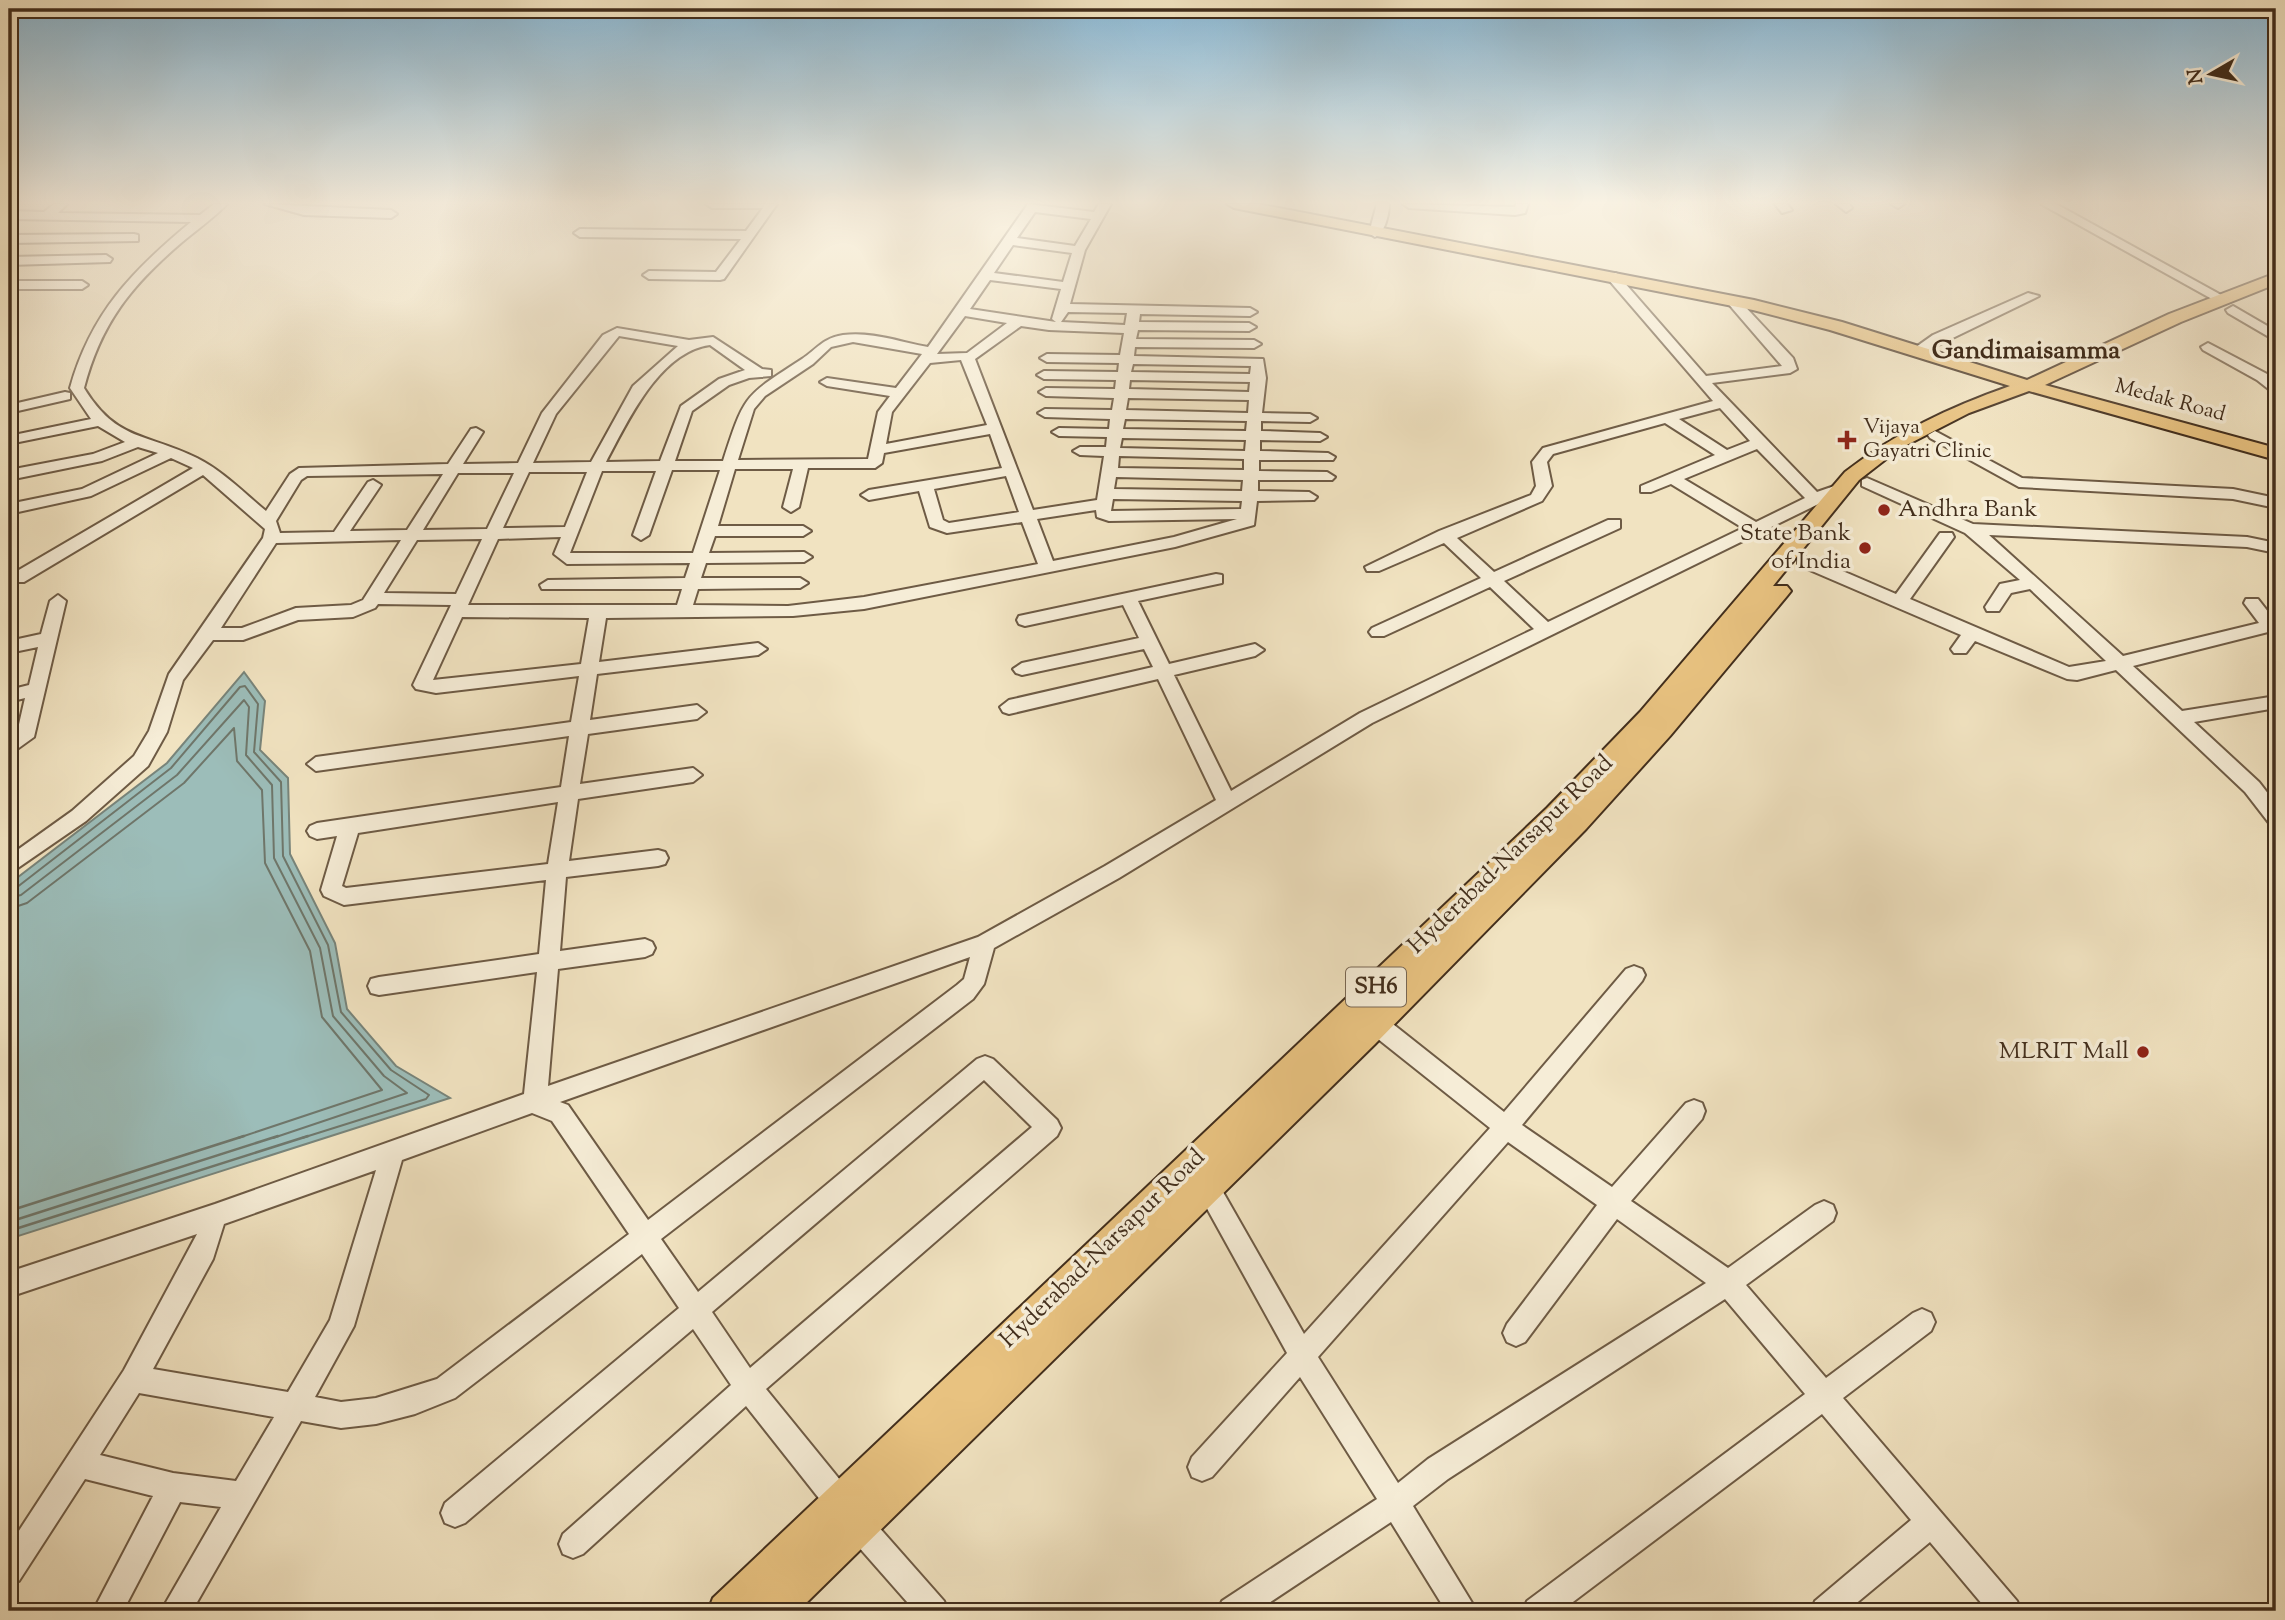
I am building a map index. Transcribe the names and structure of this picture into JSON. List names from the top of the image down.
{
  "streets": {
    "main road": ["Medak Road", "Hyderabad-Narsapur Road", "SH6"]
  },
  "crossings": [
    ["Medak Road", "Hyderabad-Narsapur Road"],
    ["Medak Road", "SH6"],
    ["Hyderabad-Narsapur Road", "SH6"]
  ],
  "districts": ["Gandimaisamma"],
  "places": {
    "health": ["Vijaya Gayatri Clinic"],
    "other": ["Andhra Bank", "State Bank of India", "MLRIT Mall"]
  },
  "north": "left"
}
